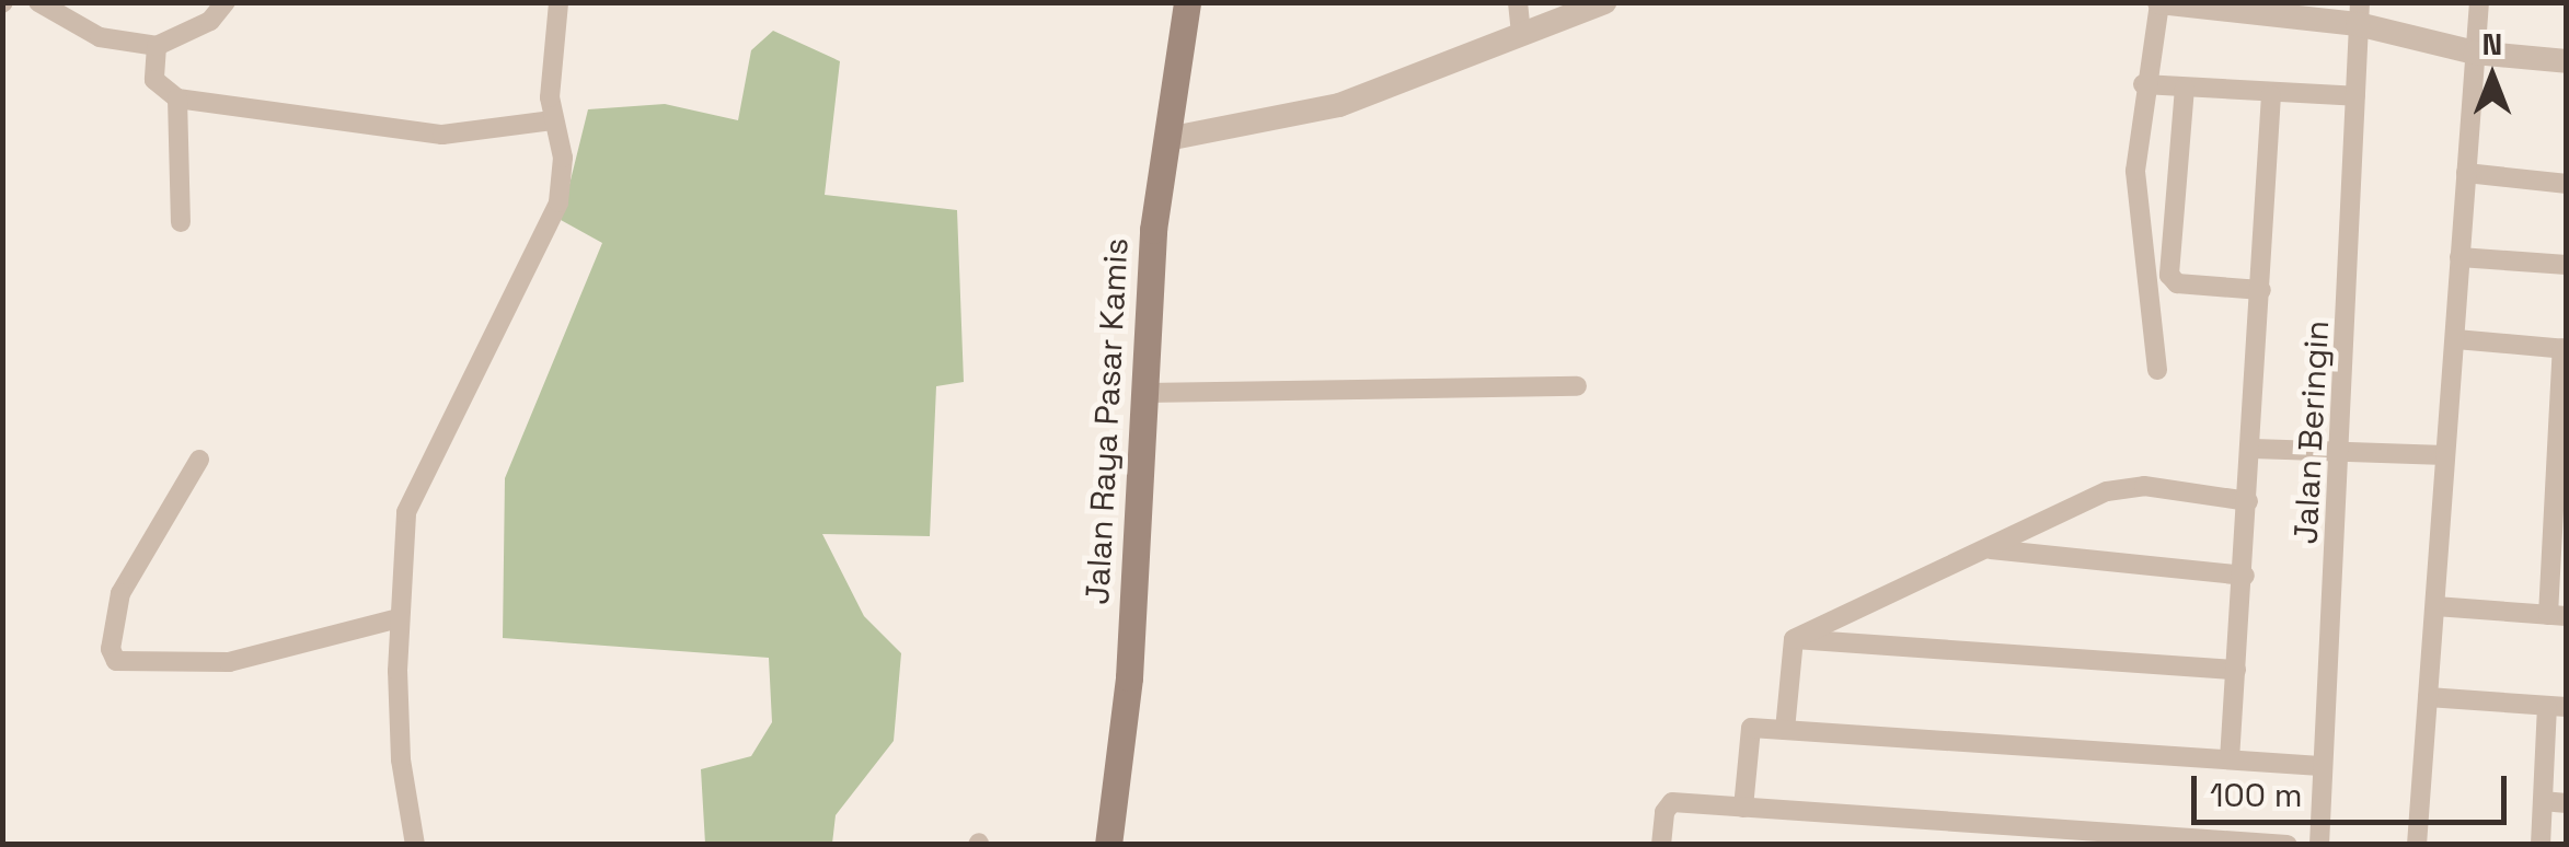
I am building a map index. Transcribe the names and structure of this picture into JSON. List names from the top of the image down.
{
  "streets": {
    "main road": ["Jalan Raya Pasar Kamis"],
    "street": ["Jalan Beringin"]
  },
  "scale_bar": "100 m",
  "north": "top"
}
